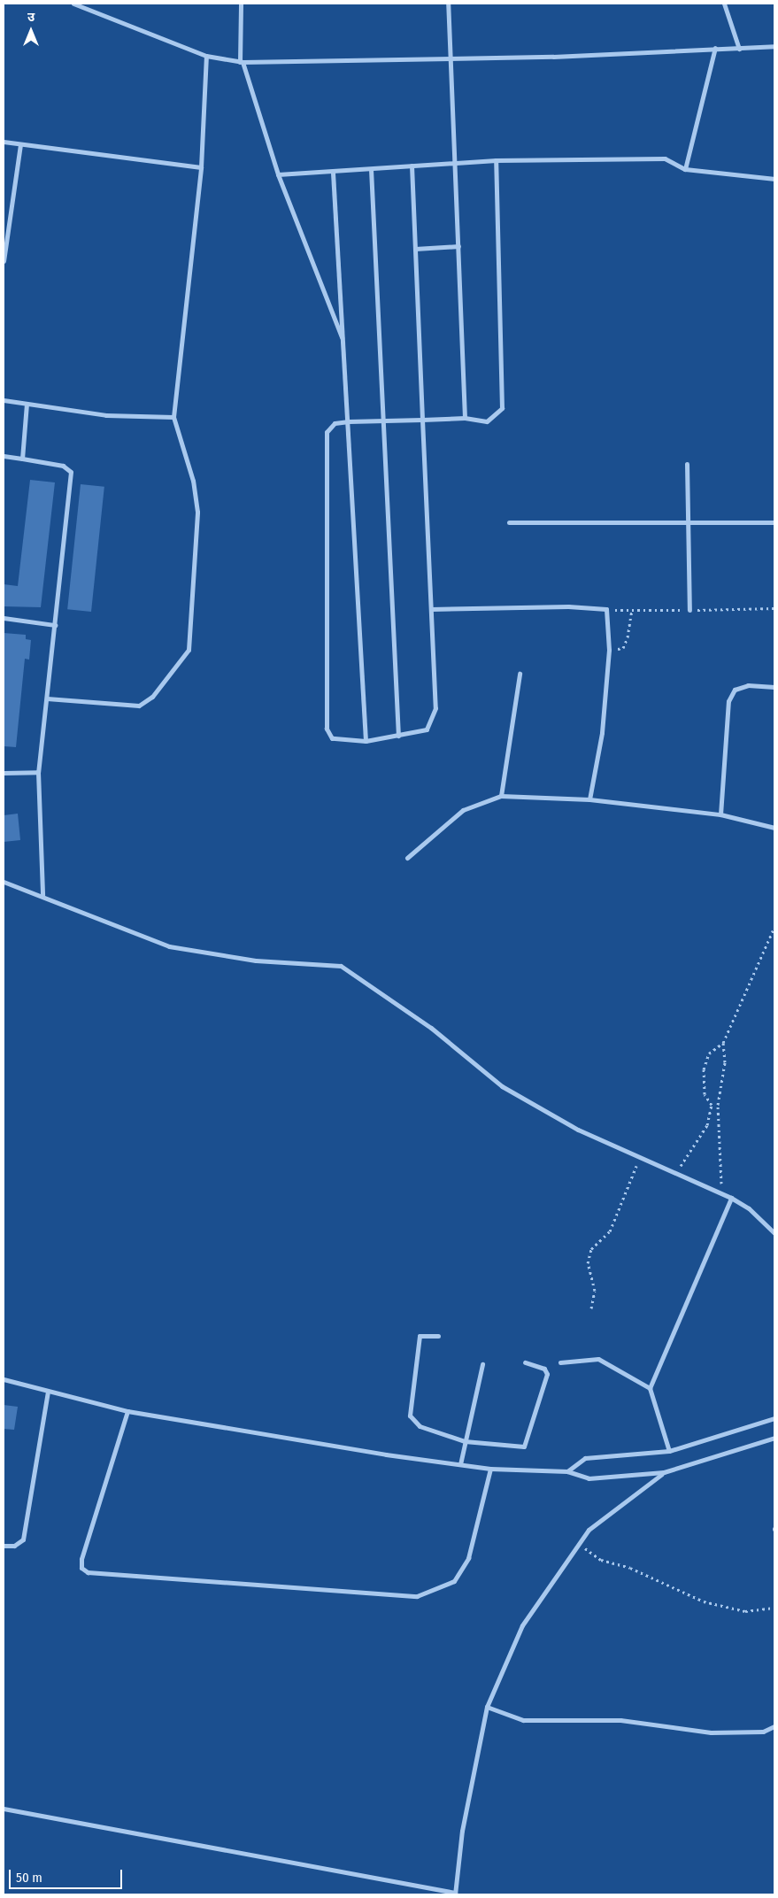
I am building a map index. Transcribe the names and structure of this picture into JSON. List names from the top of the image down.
{
  "scale_bar": "50 m",
  "north": "top"
}
